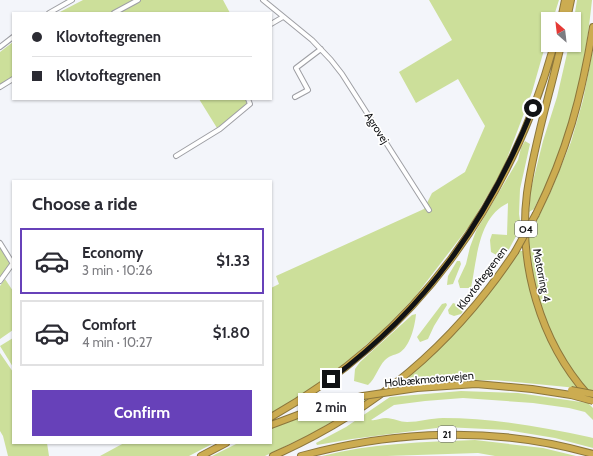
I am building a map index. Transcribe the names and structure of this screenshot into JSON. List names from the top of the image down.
{
  "streets": {
    "highway": [
      "O4",
      "Motorring 4",
      "Klovtoftegrenen",
      "Holbækmotorvejen",
      "21"
    ],
    "street": ["Agrovej"]
  },
  "north": "top left",
  "page": {
    "banner": ["Klovtoftegrenen", "Klovtoftegrenen"],
    "heading": "Choose a ride",
    "list": [
      {
        "name": "Economy",
        "note": "3 min · 10:26",
        "value": "$1.33"
      },
      {
        "name": "Comfort",
        "note": "4 min · 10:27",
        "value": "$1.80"
      }
    ],
    "buttons": "Confirm",
    "bubble": "2 min"
  }
}
